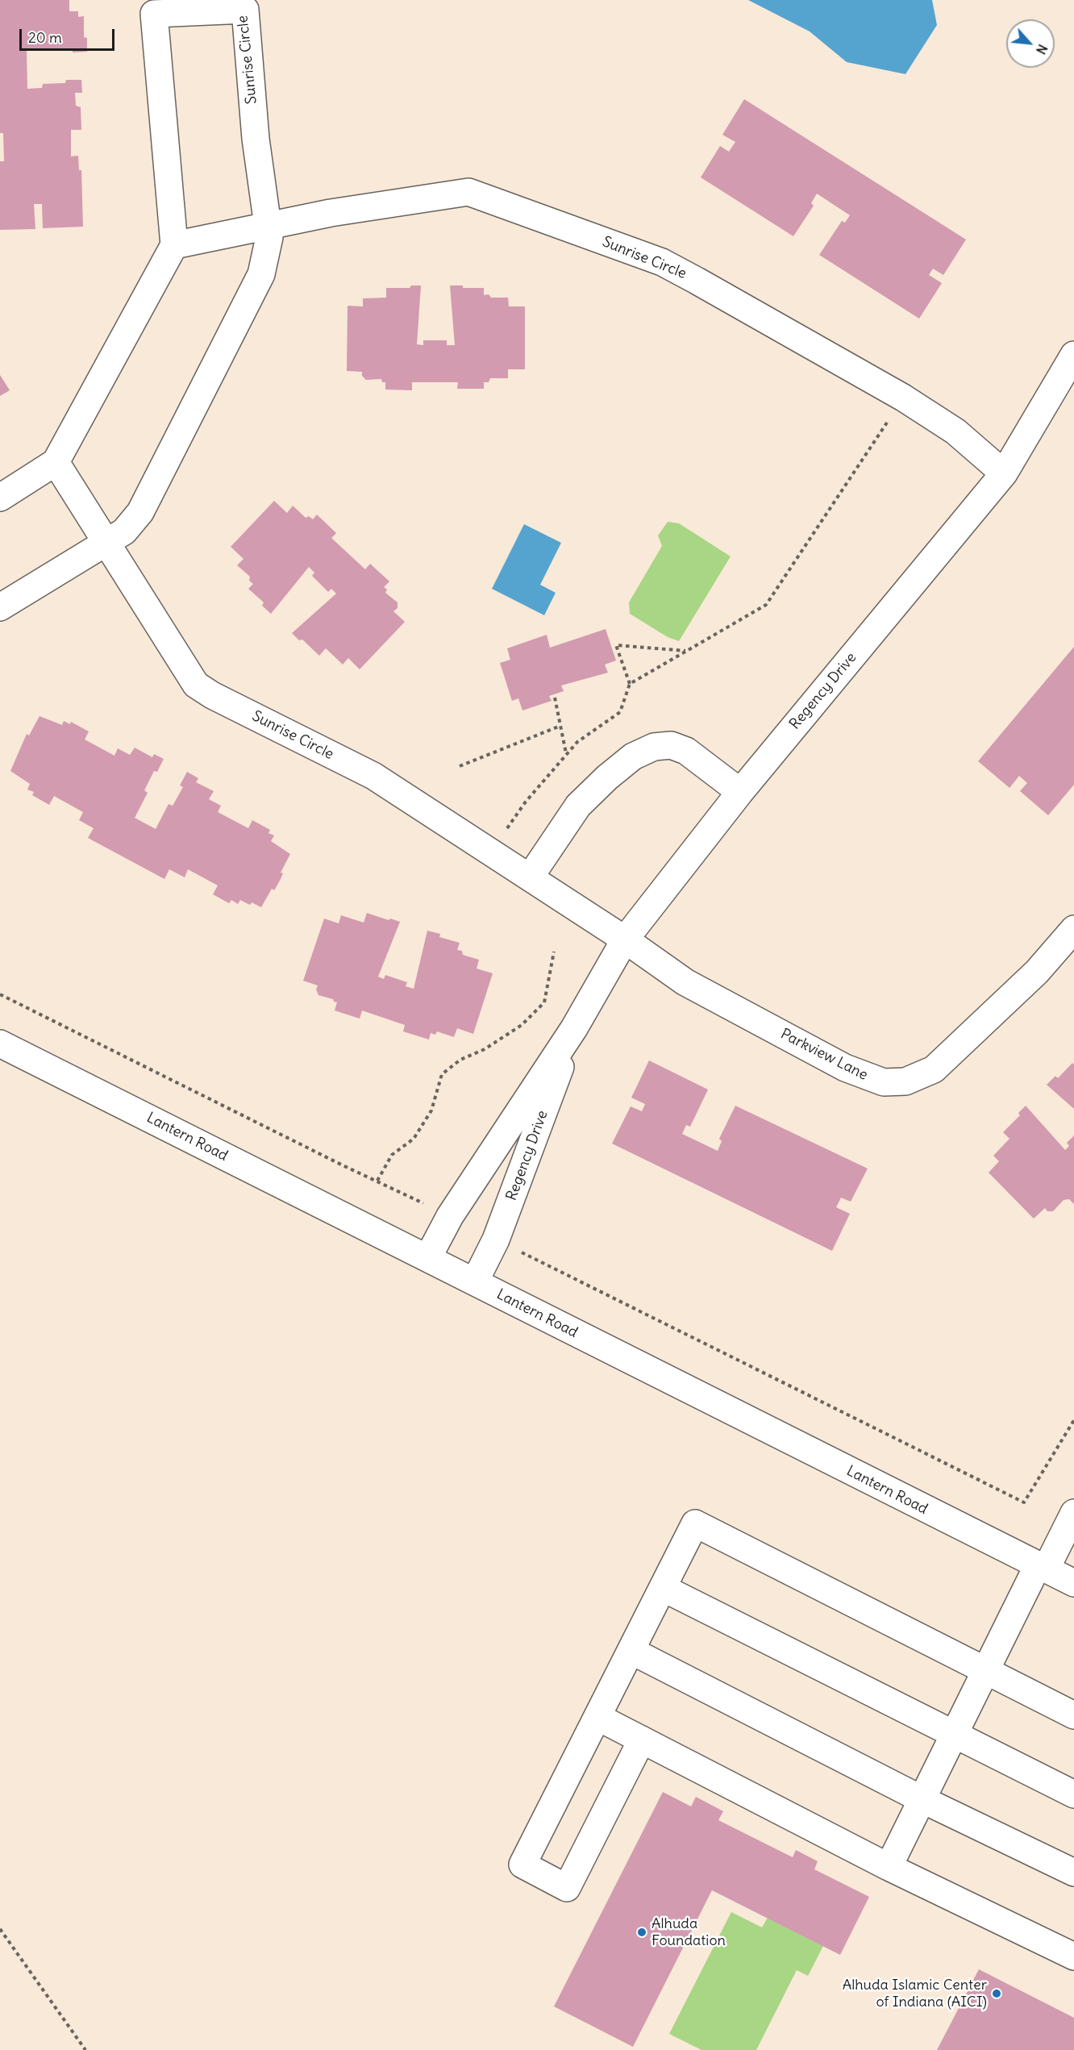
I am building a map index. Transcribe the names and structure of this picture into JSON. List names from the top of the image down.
{
  "streets": {
    "street": [
      "Sunrise Circle",
      "Regency Drive",
      "Parkview Lane",
      "Lantern Road"
    ]
  },
  "crossings": [
    ["Sunrise Circle", "Regency Drive"],
    ["Sunrise Circle", "Parkview Lane"],
    ["Regency Drive", "Parkview Lane"],
    ["Regency Drive", "Lantern Road"]
  ],
  "places": ["Alhuda Foundation", "Alhuda Islamic Center of Indiana (AICI)"],
  "scale_bar": "20 m",
  "north": "bottom right"
}
